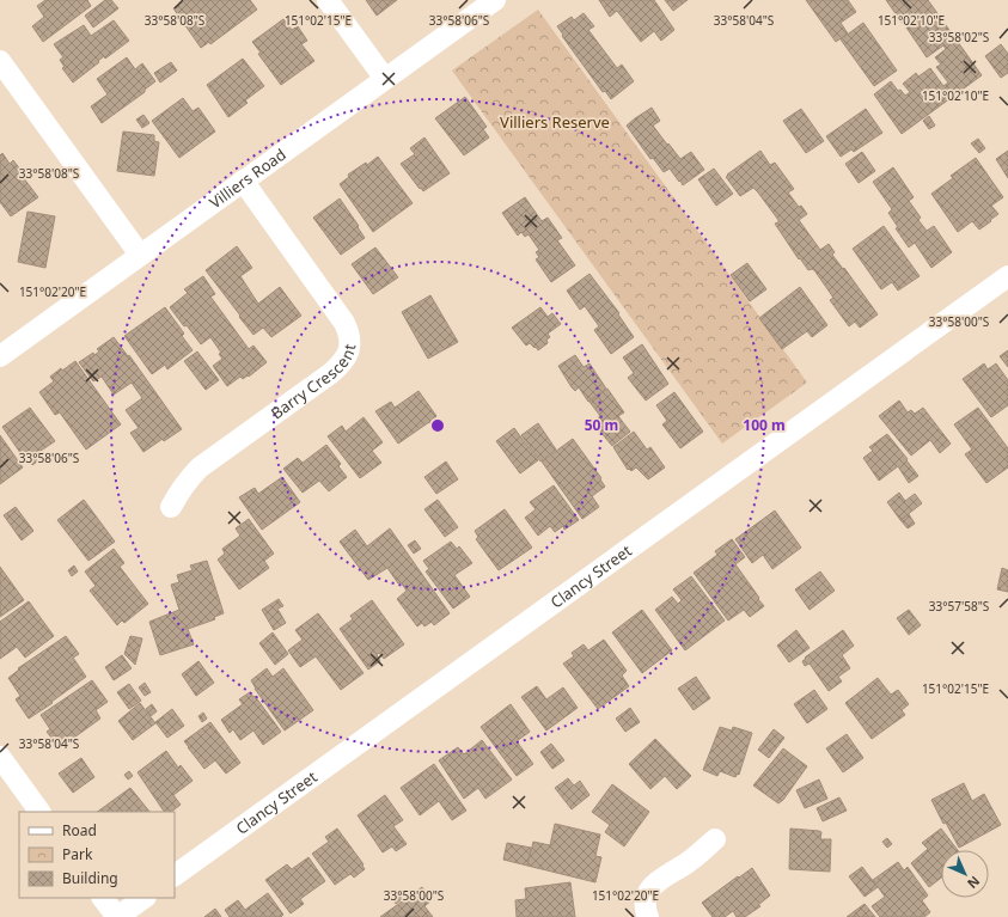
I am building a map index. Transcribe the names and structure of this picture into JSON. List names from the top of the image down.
{
  "streets": {
    "street": ["Villiers Road", "Barry Crescent", "Clancy Street"]
  },
  "crossings": [
    ["Villiers Road", "Barry Crescent"]
  ],
  "parks": ["Villiers Reserve"],
  "legend": ["Road", "Park", "Building"],
  "north": "bottom right",
  "coordinates": [
    "33°58'08\"S",
    "151°02'15\"E",
    "33°58'06\"S",
    "33°58'04\"S",
    "151°02'10\"E",
    "33°58'02\"S",
    "151°02'20\"E",
    "33°58'00\"S",
    "33°57'58\"S"
  ],
  "rings": ["50 m", "100 m"]
}
